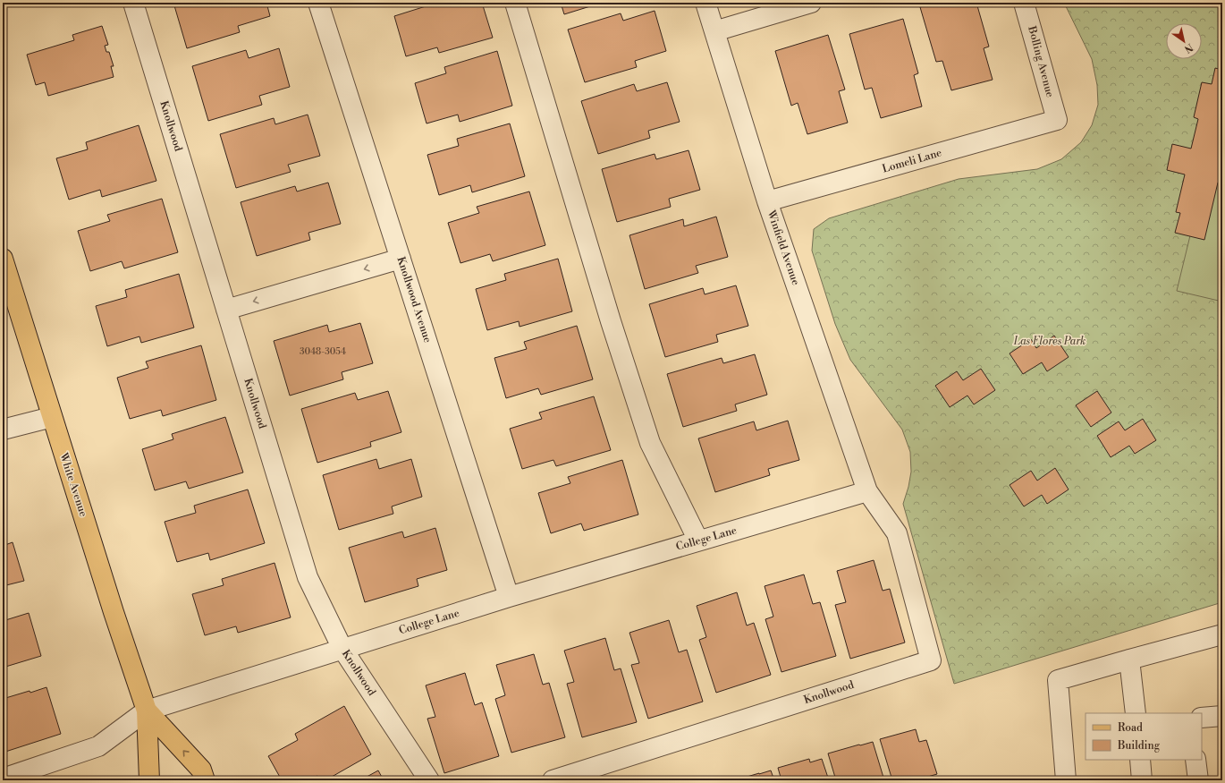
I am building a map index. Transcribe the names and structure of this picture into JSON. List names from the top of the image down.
{
  "streets": {
    "main road": ["White Avenue"],
    "street": [
      "Bolling Avenue",
      "Knollwood",
      "Lomeli Lane",
      "Winfield Avenue",
      "Knollwood Avenue",
      "College Lane"
    ]
  },
  "crossings": [
    ["Bolling Avenue", "Lomeli Lane"],
    ["Knollwood", "Winfield Avenue"],
    ["Knollwood", "College Lane"],
    ["Lomeli Lane", "Winfield Avenue"],
    ["Winfield Avenue", "College Lane"],
    ["Knollwood Avenue", "College Lane"],
    ["White Avenue", "College Lane"]
  ],
  "parks": ["Las Flores Park"],
  "house_numbers": ["3048-3054"],
  "legend": ["Road", "Building"],
  "north": "bottom right"
}
